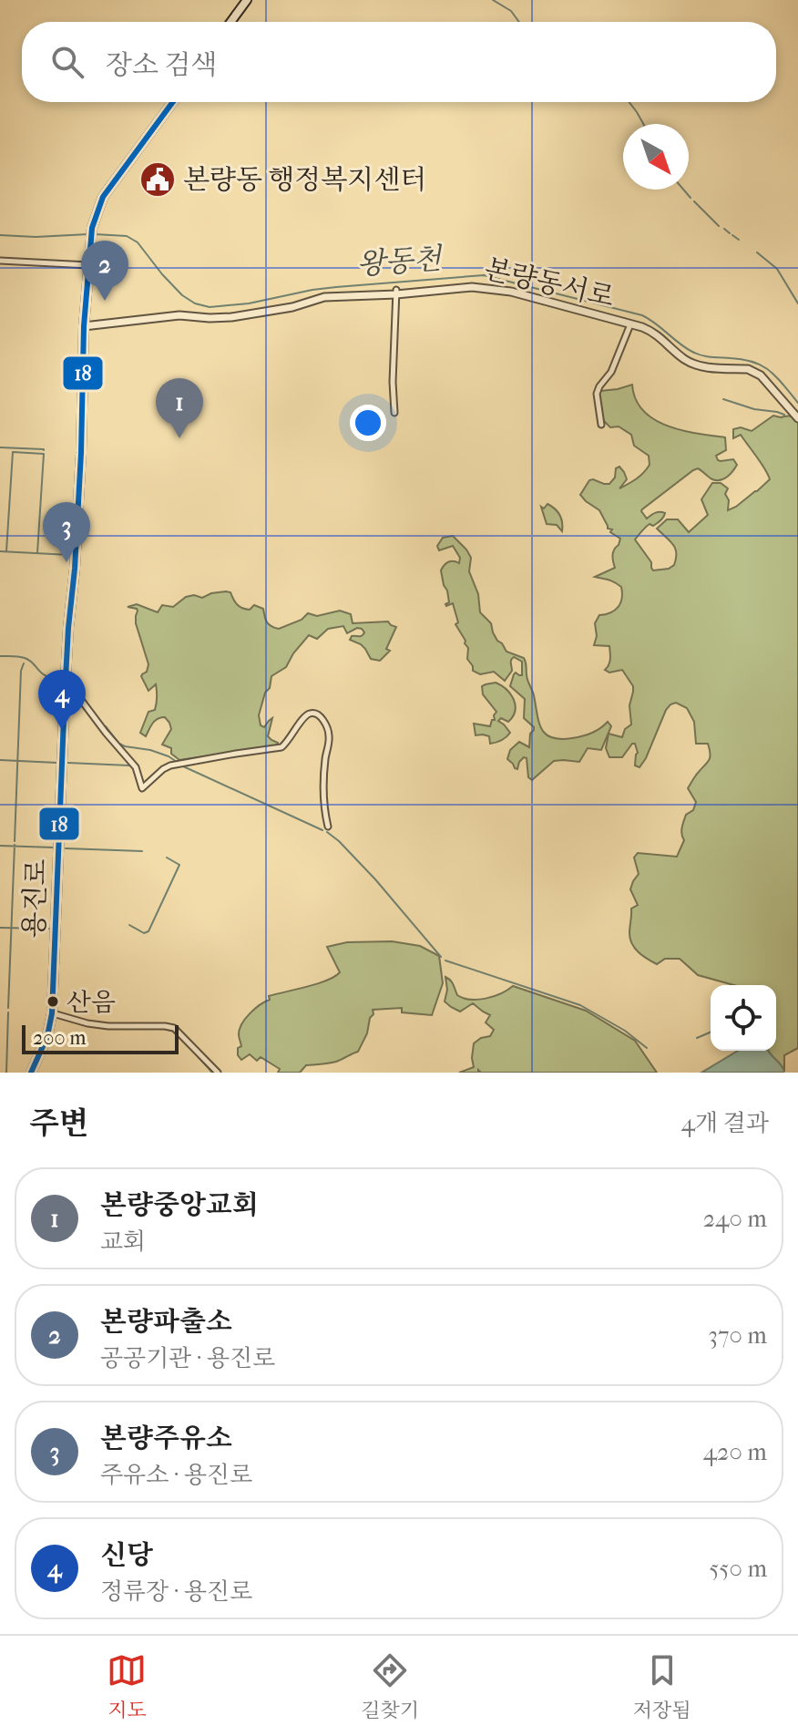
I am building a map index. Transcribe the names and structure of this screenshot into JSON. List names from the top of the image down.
{
  "streets": {
    "main road": ["용진로"],
    "street": ["본량동서로"]
  },
  "crossings": [
    ["본량동서로", "용진로"]
  ],
  "water": ["왕동천"],
  "places": {
    "public building": ["본량동 행정복지센터"],
    "other": ["산음"]
  },
  "lines": ["transit line 18"],
  "scale_bar": "200 m",
  "north": "bottom right",
  "page": {
    "search": "장소 검색",
    "pins": [
      "2",
      "1",
      "3",
      "4"
    ],
    "scale": "200 m",
    "heading": ["주변", "4개 결과"],
    "list": [
      {
        "mark": "1",
        "name": "본량중앙교회",
        "note": "교회",
        "value": "240 m"
      },
      {
        "mark": "2",
        "name": "본량파출소",
        "note": "공공기관 · 용진로",
        "value": "370 m"
      },
      {
        "mark": "3",
        "name": "본량주유소",
        "note": "주유소 · 용진로",
        "value": "420 m"
      },
      {
        "mark": "4",
        "name": "신당",
        "note": "정류장 · 용진로",
        "value": "550 m"
      }
    ],
    "nav": ["지도", "길찾기", "저장됨"]
  }
}
